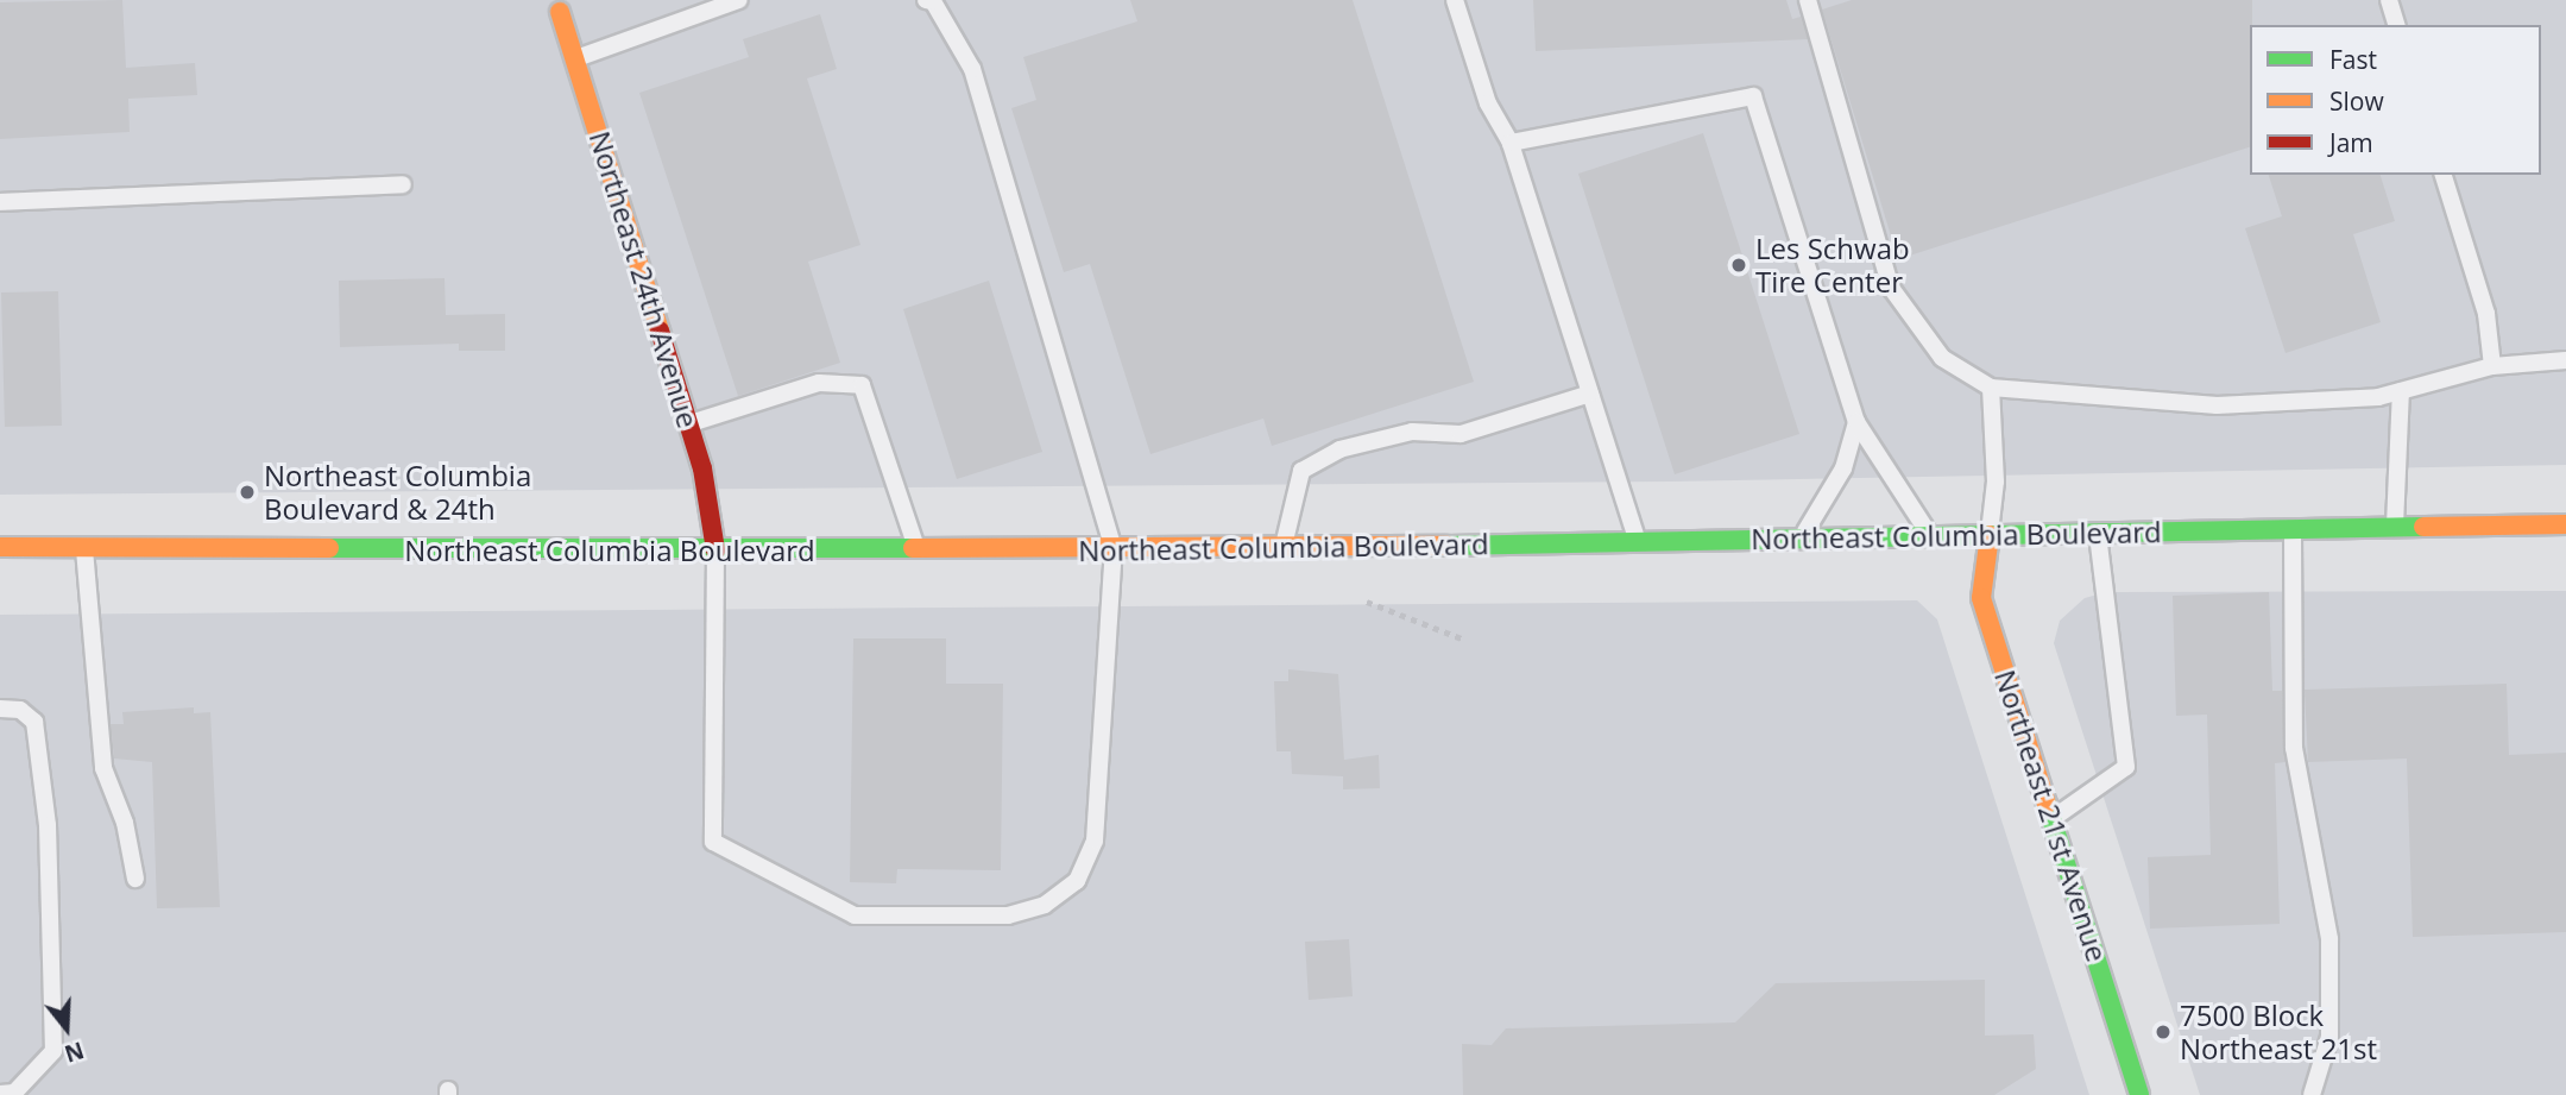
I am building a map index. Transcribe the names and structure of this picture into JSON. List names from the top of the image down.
{
  "streets": {
    "main road": ["Northeast 24th Avenue", "Northeast Columbia Boulevard", "Northeast 21st Avenue"]
  },
  "crossings": [
    ["Northeast 24th Avenue", "Northeast Columbia Boulevard"],
    ["Northeast Columbia Boulevard", "Northeast 21st Avenue"]
  ],
  "places": ["Les Schwab Tire Center", "Northeast Columbia Boulevard & 24th", "7500 Block Northeast 21st"],
  "legend": ["Fast", "Slow", "Jam"],
  "north": "bottom"
}
